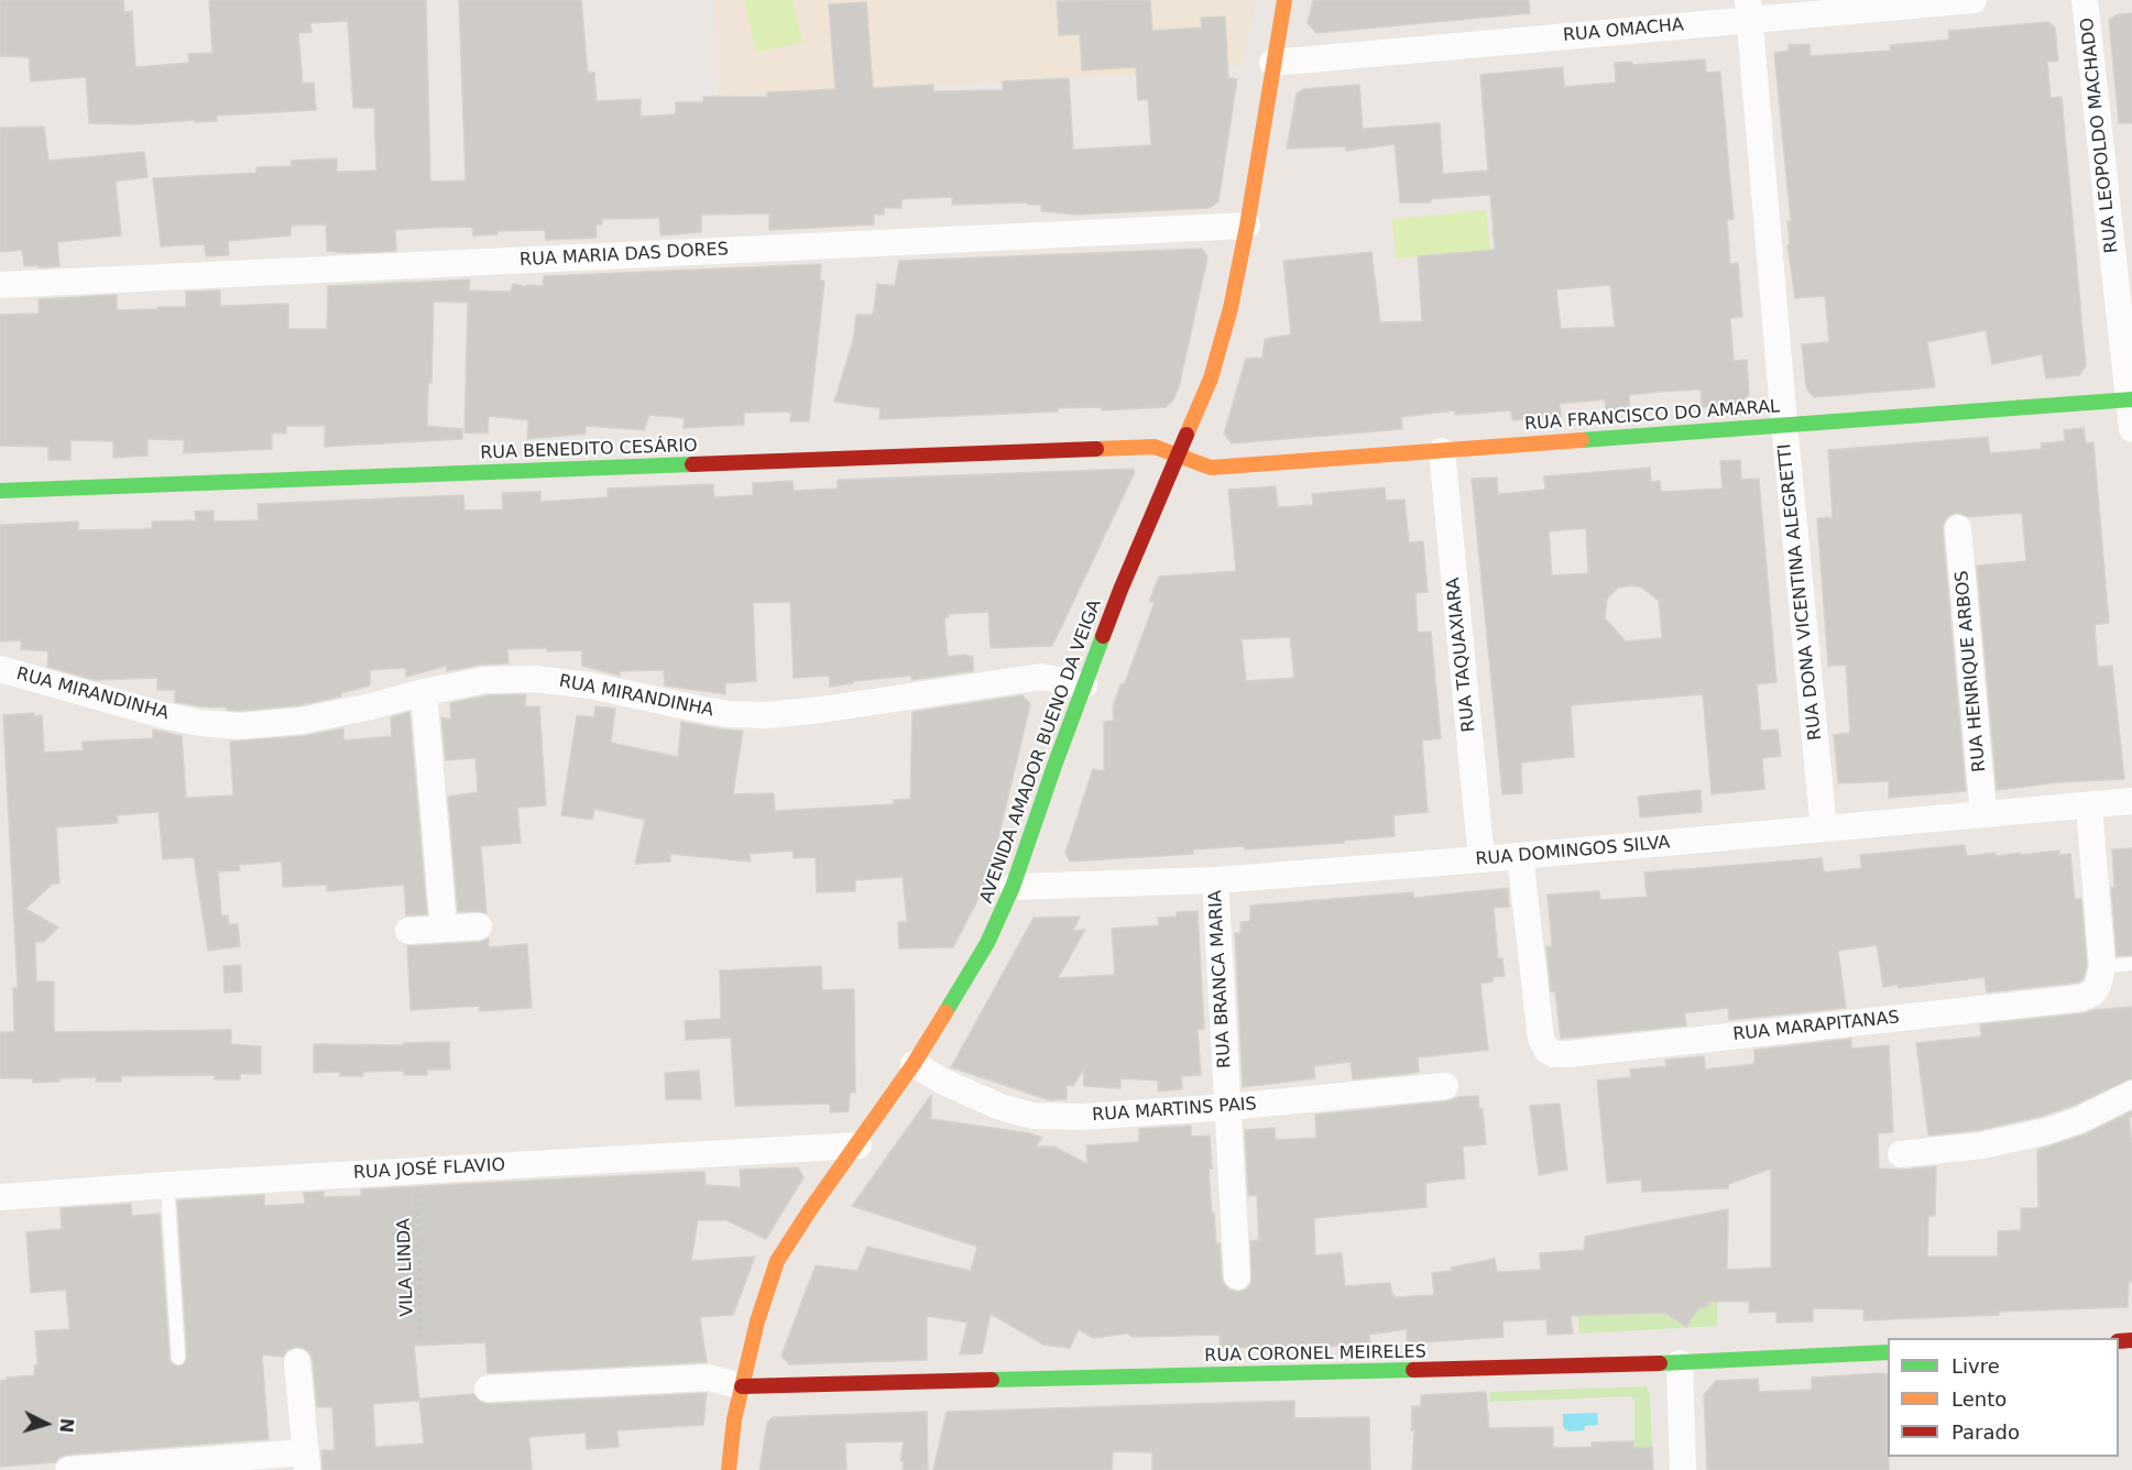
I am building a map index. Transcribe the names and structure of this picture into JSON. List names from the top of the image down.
{
  "streets": {
    "street": [
      "RUA OMACHA",
      "RUA LEOPOLDO MACHADO",
      "RUA MARIA DAS DORES",
      "RUA FRANCISCO DO AMARAL",
      "RUA BENEDITO CESÁRIO",
      "RUA DONA VICENTINA ALEGRETTI",
      "RUA TAQUAXIARA",
      "RUA HENRIQUE ARBOS",
      "RUA MIRANDINHA",
      "AVENIDA AMADOR BUENO DA VEIGA",
      "RUA DOMINGOS SILVA",
      "RUA BRANCA MARIA",
      "RUA MARAPITANAS",
      "RUA MARTINS PAIS",
      "RUA JOSÉ FLAVIO",
      "RUA CORONEL MEIRELES"
    ],
    "path": ["VILA LINDA"]
  },
  "crossings": [
    ["RUA OMACHA", "RUA DONA VICENTINA ALEGRETTI"],
    ["RUA OMACHA", "AVENIDA AMADOR BUENO DA VEIGA"],
    ["RUA LEOPOLDO MACHADO", "RUA FRANCISCO DO AMARAL"],
    ["RUA MARIA DAS DORES", "AVENIDA AMADOR BUENO DA VEIGA"],
    ["RUA FRANCISCO DO AMARAL", "RUA BENEDITO CESÁRIO"],
    ["RUA FRANCISCO DO AMARAL", "RUA DONA VICENTINA ALEGRETTI"],
    ["RUA FRANCISCO DO AMARAL", "RUA TAQUAXIARA"],
    ["RUA FRANCISCO DO AMARAL", "AVENIDA AMADOR BUENO DA VEIGA"],
    ["RUA BENEDITO CESÁRIO", "AVENIDA AMADOR BUENO DA VEIGA"],
    ["RUA DONA VICENTINA ALEGRETTI", "RUA DOMINGOS SILVA"],
    ["RUA TAQUAXIARA", "RUA DOMINGOS SILVA"],
    ["RUA HENRIQUE ARBOS", "RUA DOMINGOS SILVA"],
    ["RUA MIRANDINHA", "AVENIDA AMADOR BUENO DA VEIGA"],
    ["AVENIDA AMADOR BUENO DA VEIGA", "RUA DOMINGOS SILVA"],
    ["AVENIDA AMADOR BUENO DA VEIGA", "RUA MARTINS PAIS"],
    ["AVENIDA AMADOR BUENO DA VEIGA", "RUA JOSÉ FLAVIO"],
    ["AVENIDA AMADOR BUENO DA VEIGA", "RUA CORONEL MEIRELES"],
    ["RUA DOMINGOS SILVA", "RUA BRANCA MARIA"],
    ["RUA DOMINGOS SILVA", "RUA MARAPITANAS"],
    ["RUA BRANCA MARIA", "RUA MARTINS PAIS"]
  ],
  "legend": ["Livre", "Lento", "Parado"],
  "north": "right"
}
